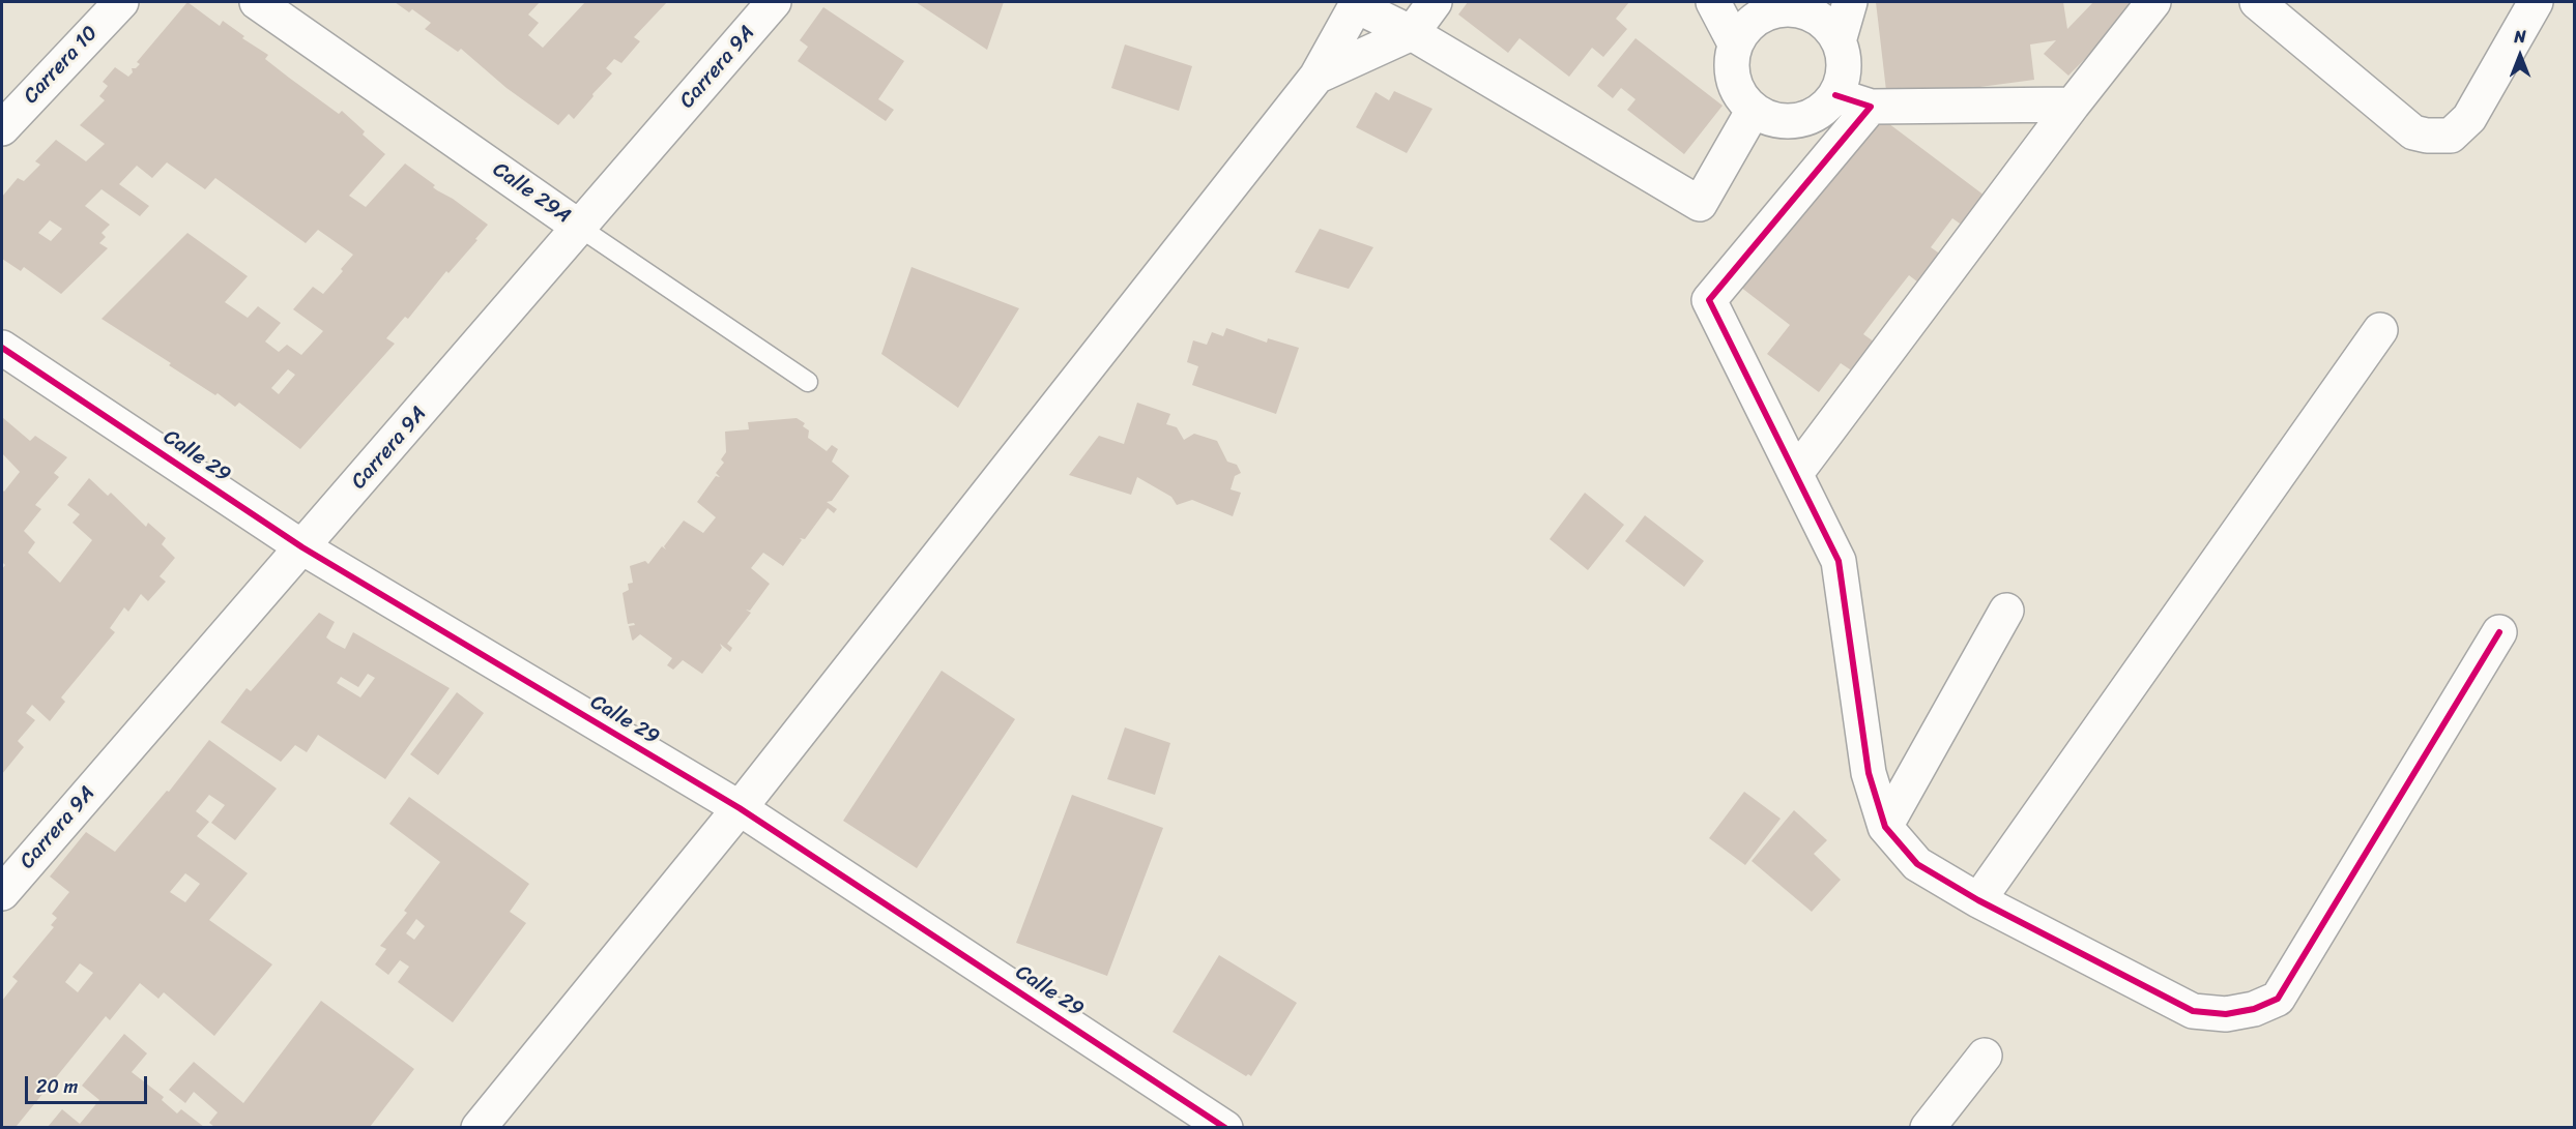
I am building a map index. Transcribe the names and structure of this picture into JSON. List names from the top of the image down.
{
  "streets": {
    "street": [
      "Carrera 10",
      "Carrera 9A",
      "Calle 29A",
      "Calle 29"
    ]
  },
  "crossings": [
    ["Carrera 9A", "Calle 29A"],
    ["Carrera 9A", "Calle 29"]
  ],
  "scale_bar": "20 m",
  "north": "top"
}
